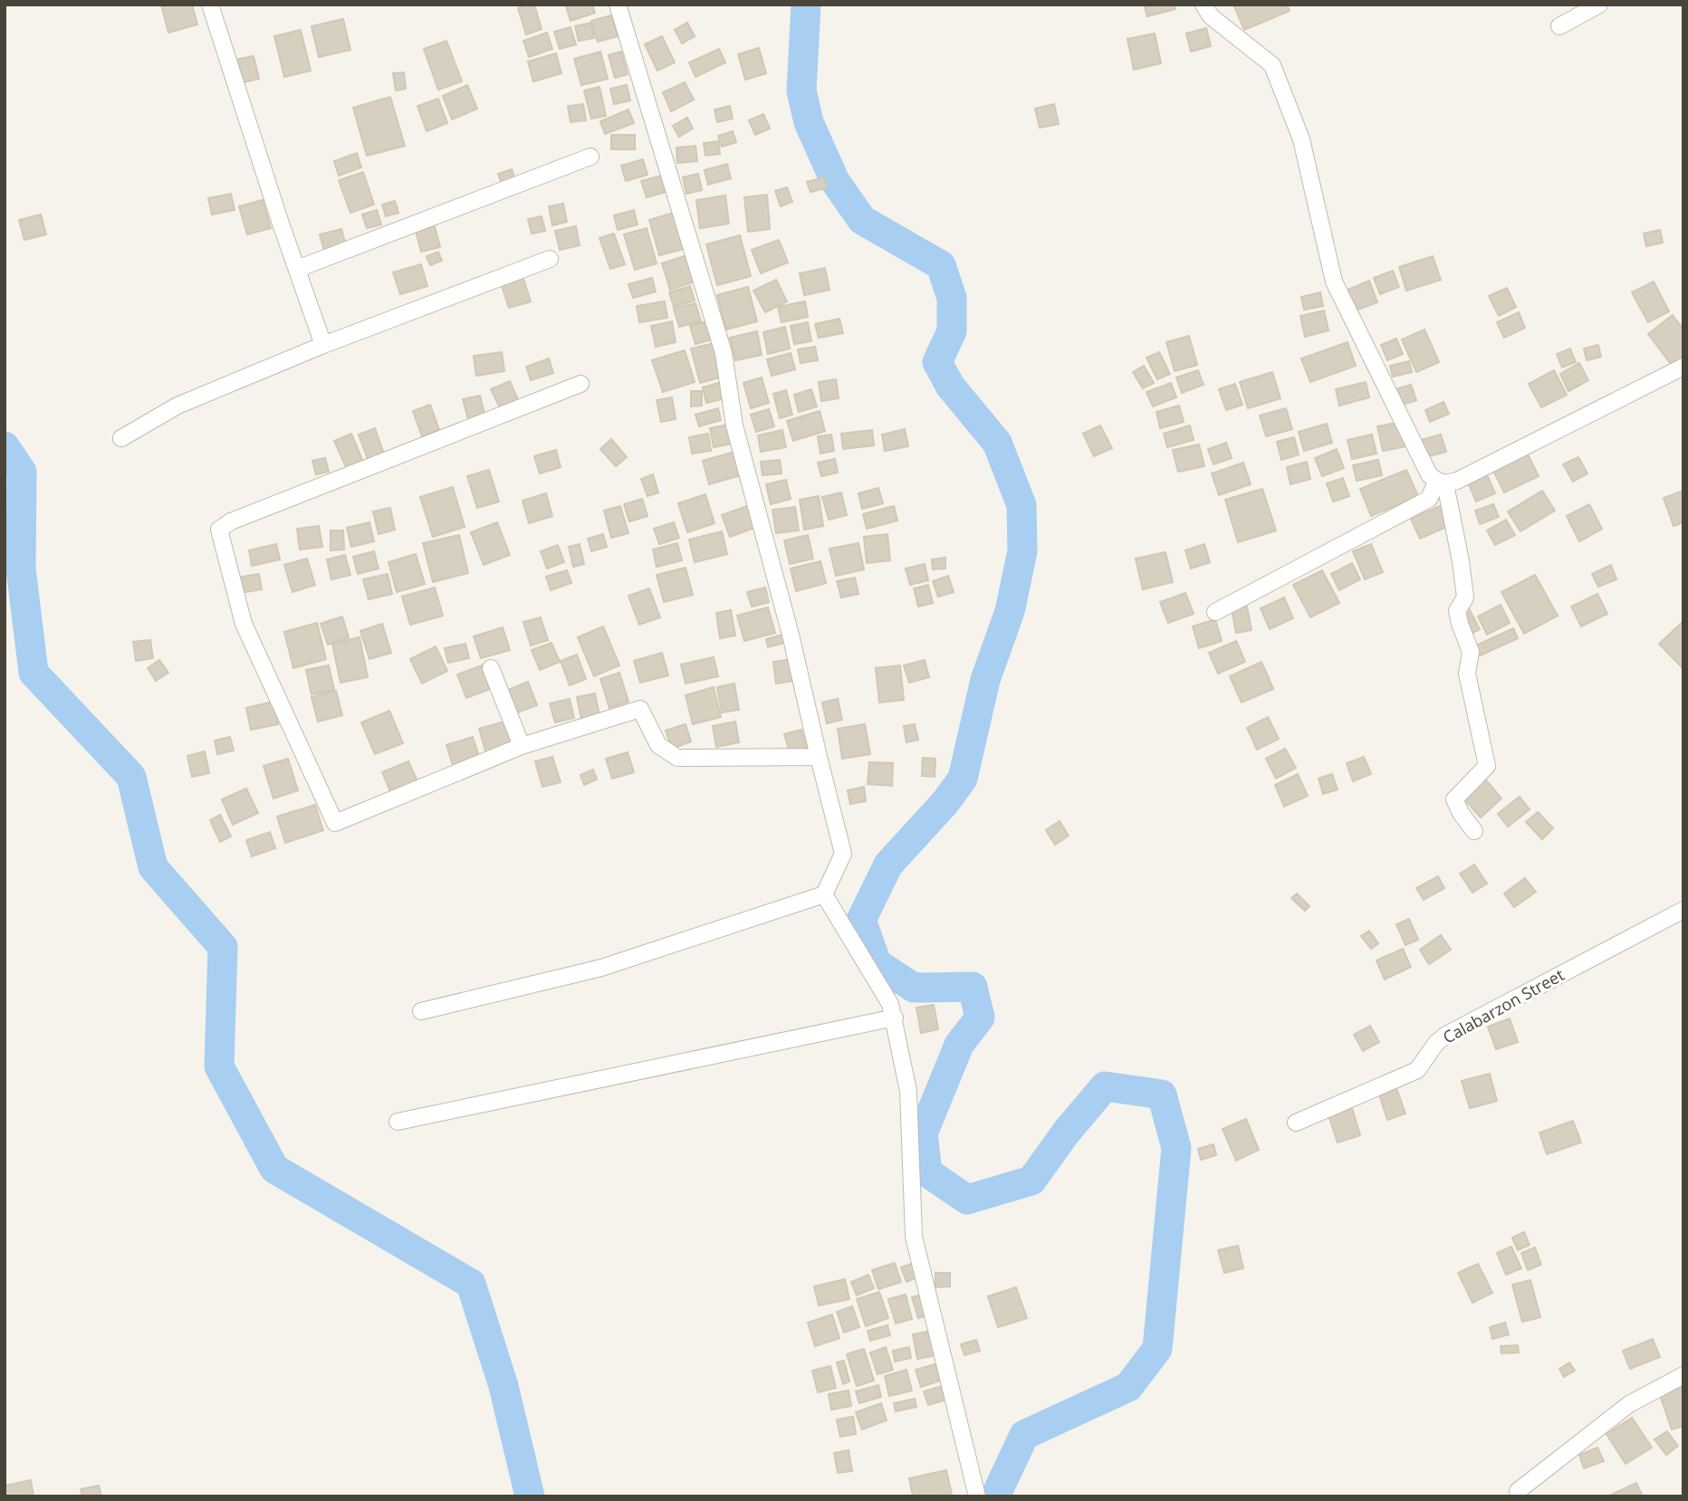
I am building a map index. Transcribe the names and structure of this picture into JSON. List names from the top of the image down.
{
  "streets": {
    "street": ["Calabarzon Street"]
  }
}
